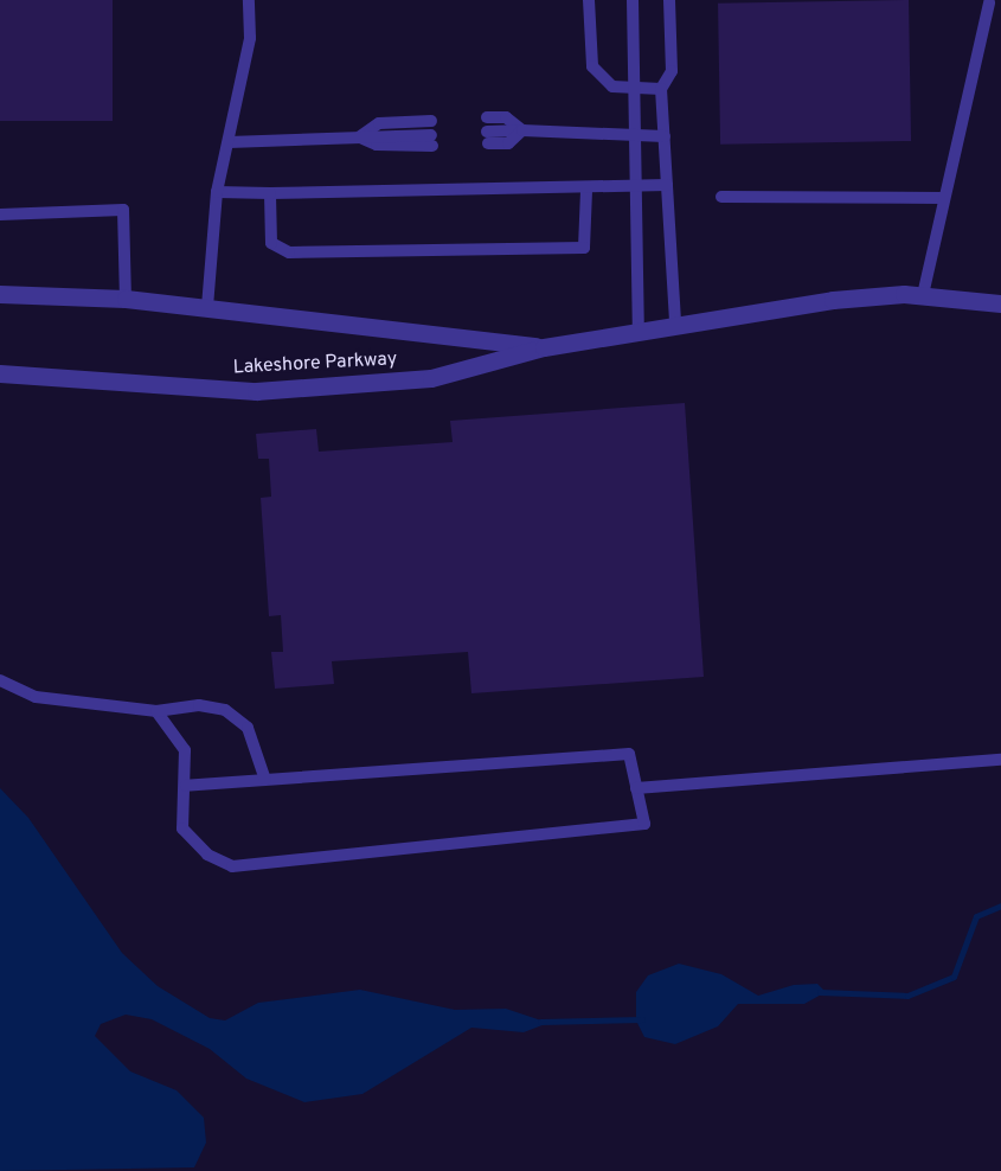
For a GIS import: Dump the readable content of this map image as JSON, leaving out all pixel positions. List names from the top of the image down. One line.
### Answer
{"streets":{"street":["Lakeshore Parkway"]}}
